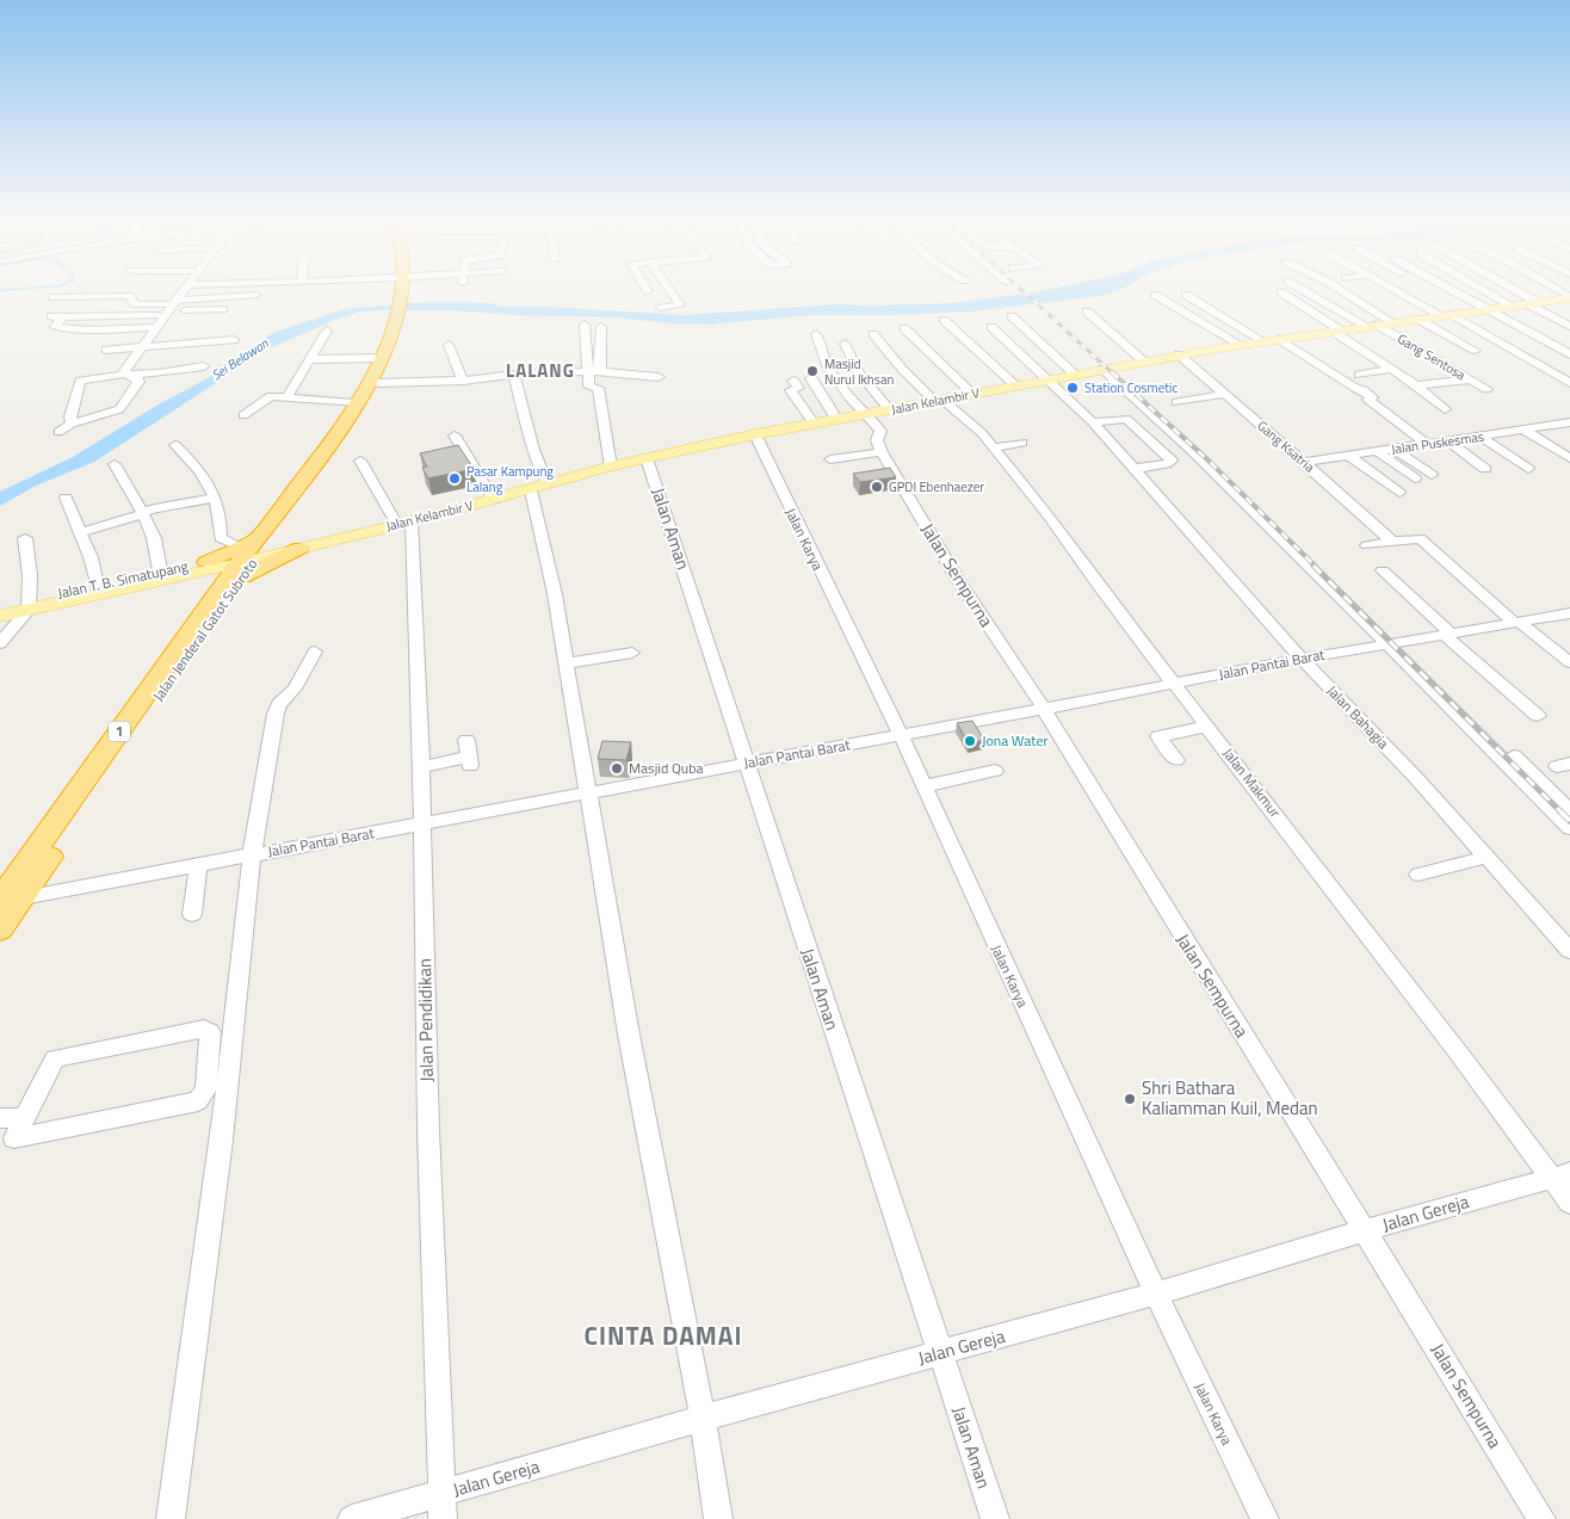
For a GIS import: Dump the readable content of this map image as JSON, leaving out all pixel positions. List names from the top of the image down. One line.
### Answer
{"streets":{"highway":["Jalan Jenderal Gatot Subroto","1"],"main road":["Jalan Kelambir V","Jalan T. B. Simatupang"],"street":["Gang Sentosa","Jalan Puskesmas","Gang Ksatria","Jalan Aman","Jalan Karya","Jalan Sempurna","Jalan Pantai Barat","Jalan Bahagia","Jalan Makmur","Jalan Pendidikan","Jalan Gereja"]},"crossings":[["Gang Sentosa","Jalan Kelambir V"],["Jalan Kelambir V","Gang Ksatria"],["Jalan Kelambir V","Jalan Aman"],["Jalan Kelambir V","Jalan Karya"],["Jalan Kelambir V","Jalan Sempurna"],["Jalan Kelambir V","Jalan T. B. Simatupang"],["Jalan Kelambir V","Jalan Jenderal Gatot Subroto"],["Jalan Kelambir V","Jalan Bahagia"],["Jalan Kelambir V","Jalan Makmur"],["Jalan Kelambir V","Jalan Pendidikan"],["Jalan Puskesmas","Gang Ksatria"],["Jalan Aman","Jalan Pantai Barat"],["Jalan Aman","Jalan Gereja"],["Jalan Karya","Jalan Pantai Barat"],["Jalan Karya","Jalan Gereja"],["Jalan Sempurna","Jalan Pantai Barat"],["Jalan Sempurna","Jalan Gereja"],["Jalan T. B. Simatupang","Jalan Jenderal Gatot Subroto"],["Jalan Jenderal Gatot Subroto","Jalan Pantai Barat"],["Jalan Jenderal Gatot Subroto","1"],["Jalan Pantai Barat","Jalan Bahagia"],["Jalan Pantai Barat","Jalan Makmur"],["Jalan Pantai Barat","Jalan Pendidikan"],["Jalan Makmur","Jalan Gereja"],["Jalan Pendidikan","Jalan Gereja"]],"districts":["LALANG","CINTA DAMAI"],"water":["Sei Belawan"],"places":["Masjid Nurul Ikhsan","Station Cosmetic","Pasar Kampung Lalang","GPDI Ebenhaezer","Jona Water","Masjid Quba","Shri Bathara Kaliamman Kuil, Medan"]}
